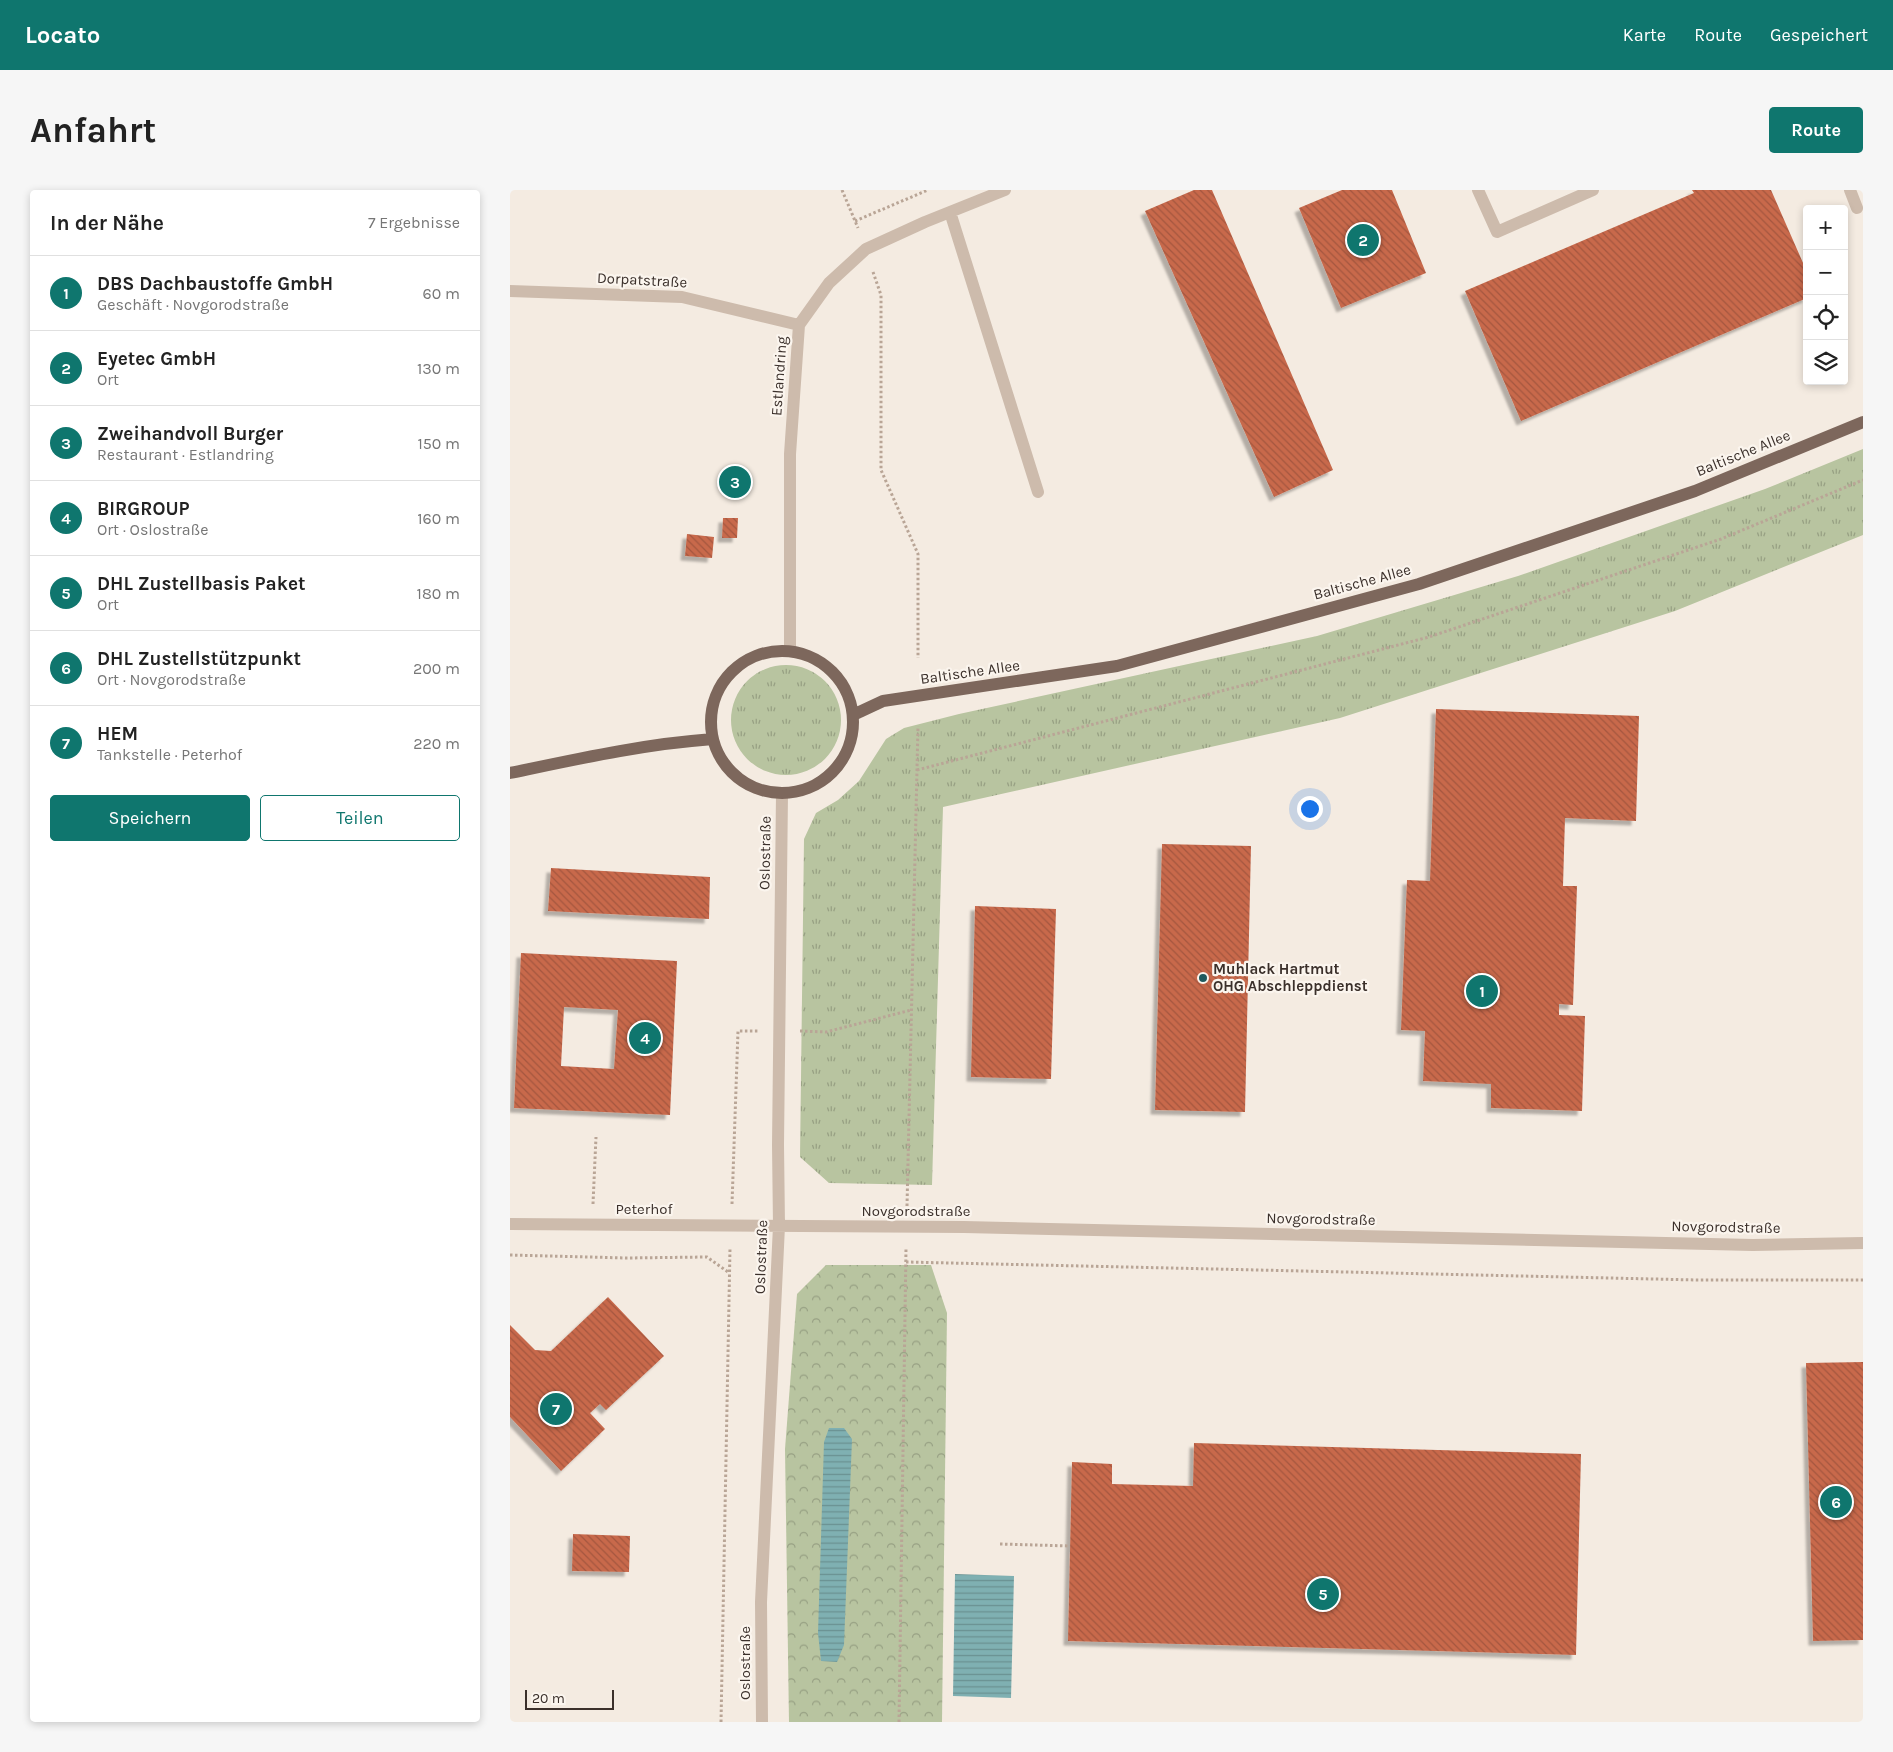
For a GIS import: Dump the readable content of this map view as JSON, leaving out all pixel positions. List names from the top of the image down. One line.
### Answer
{"streets":{"main road":["Baltische Allee"],"street":["Dorpatstraße","Estlandring","Oslostraße","Peterhof","Novgorodstraße"]},"crossings":[["Dorpatstraße","Estlandring"],["Estlandring","Baltische Allee"],["Estlandring","Oslostraße"],["Baltische Allee","Oslostraße"],["Oslostraße","Peterhof"],["Oslostraße","Novgorodstraße"],["Peterhof","Novgorodstraße"]],"places":["Muhlack Hartmut OHG Abschleppdienst"],"scale_bar":"20 m","page":{"header":"Locato","nav":["Karte","Route","Gespeichert"],"buttons":["Route",["Speichern","Teilen"]],"title":"Anfahrt","heading":["In der Nähe","7 Ergebnisse"],"map_buttons":["+","−"],"pins":["2","3","1","4","7","6","5"],"list":[{"mark":"1","name":"DBS Dachbaustoffe GmbH","note":"Geschäft · Novgorodstraße","value":"60 m"},{"mark":"2","name":"Eyetec GmbH","note":"Ort","value":"130 m"},{"mark":"3","name":"Zweihandvoll Burger","note":"Restaurant · Estlandring","value":"150 m"},{"mark":"4","name":"BIRGROUP","note":"Ort · Oslostraße","value":"160 m"},{"mark":"5","name":"DHL Zustellbasis Paket","note":"Ort","value":"180 m"},{"mark":"6","name":"DHL Zustellstützpunkt","note":"Ort · Novgorodstraße","value":"200 m"},{"mark":"7","name":"HEM","note":"Tankstelle · Peterhof","value":"220 m"}],"scale":"20 m"}}
